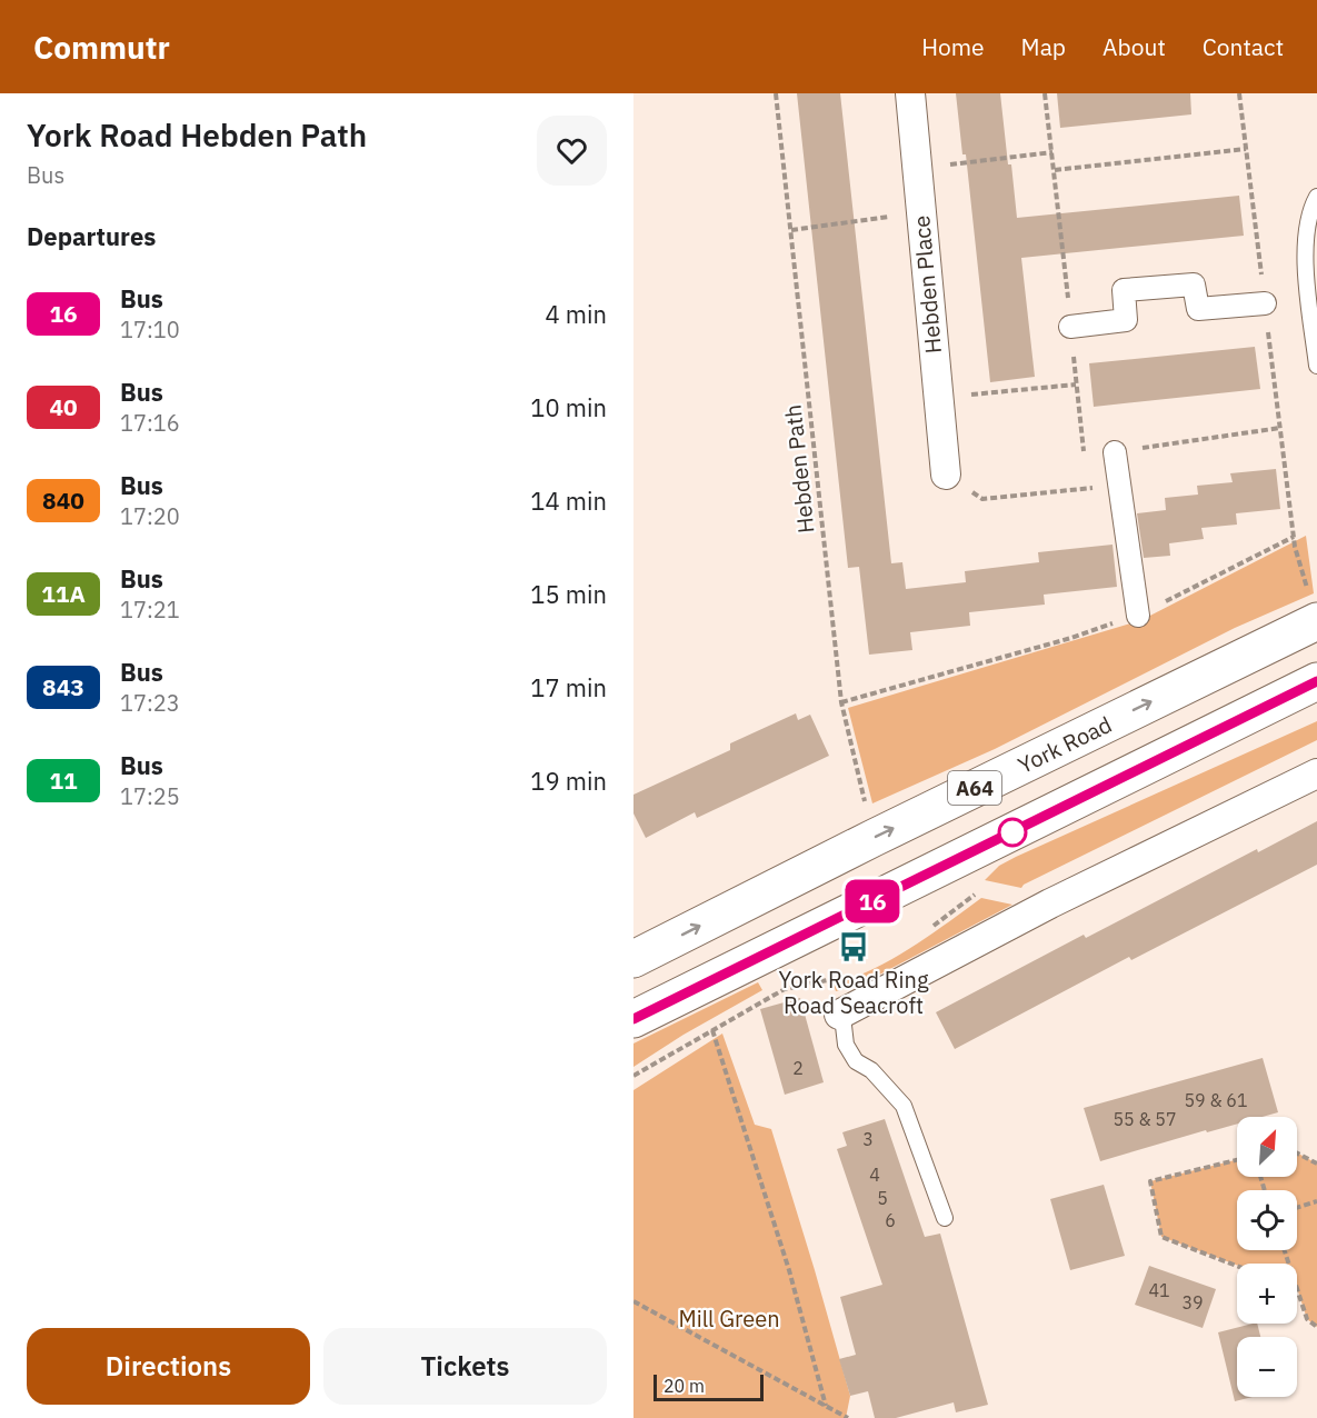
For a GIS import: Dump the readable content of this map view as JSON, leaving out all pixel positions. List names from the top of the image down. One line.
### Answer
{"streets":{"highway":["York Road","A64"],"street":["Hebden Place"],"path":["Hebden Path"]},"crossings":[["Hebden Path","York Road"]],"parks":["Mill Green"],"places":{"bus stop":["York Road Ring Road Seacroft"]},"lines":["bus line 16"],"house_numbers":["2","59 & 61","55 & 57","3","4","5","6","41","39"],"scale_bar":"20 m","north":"top right","page":{"header":"Commutr","nav":["Home","Map","About","Contact"],"heading":[["York Road Hebden Path","Bus"],"Departures"],"on_map":"16","list":[{"mark":"16","name":"Bus","note":"17:10","value":"4 min"},{"mark":"40","name":"Bus","note":"17:16","value":"10 min"},{"mark":"840","name":"Bus","note":"17:20","value":"14 min"},{"mark":"11A","name":"Bus","note":"17:21","value":"15 min"},{"mark":"843","name":"Bus","note":"17:23","value":"17 min"},{"mark":"11","name":"Bus","note":"17:25","value":"19 min"}],"map_buttons":["+","−"],"buttons":["Directions","Tickets"],"scale":"20 m"}}
